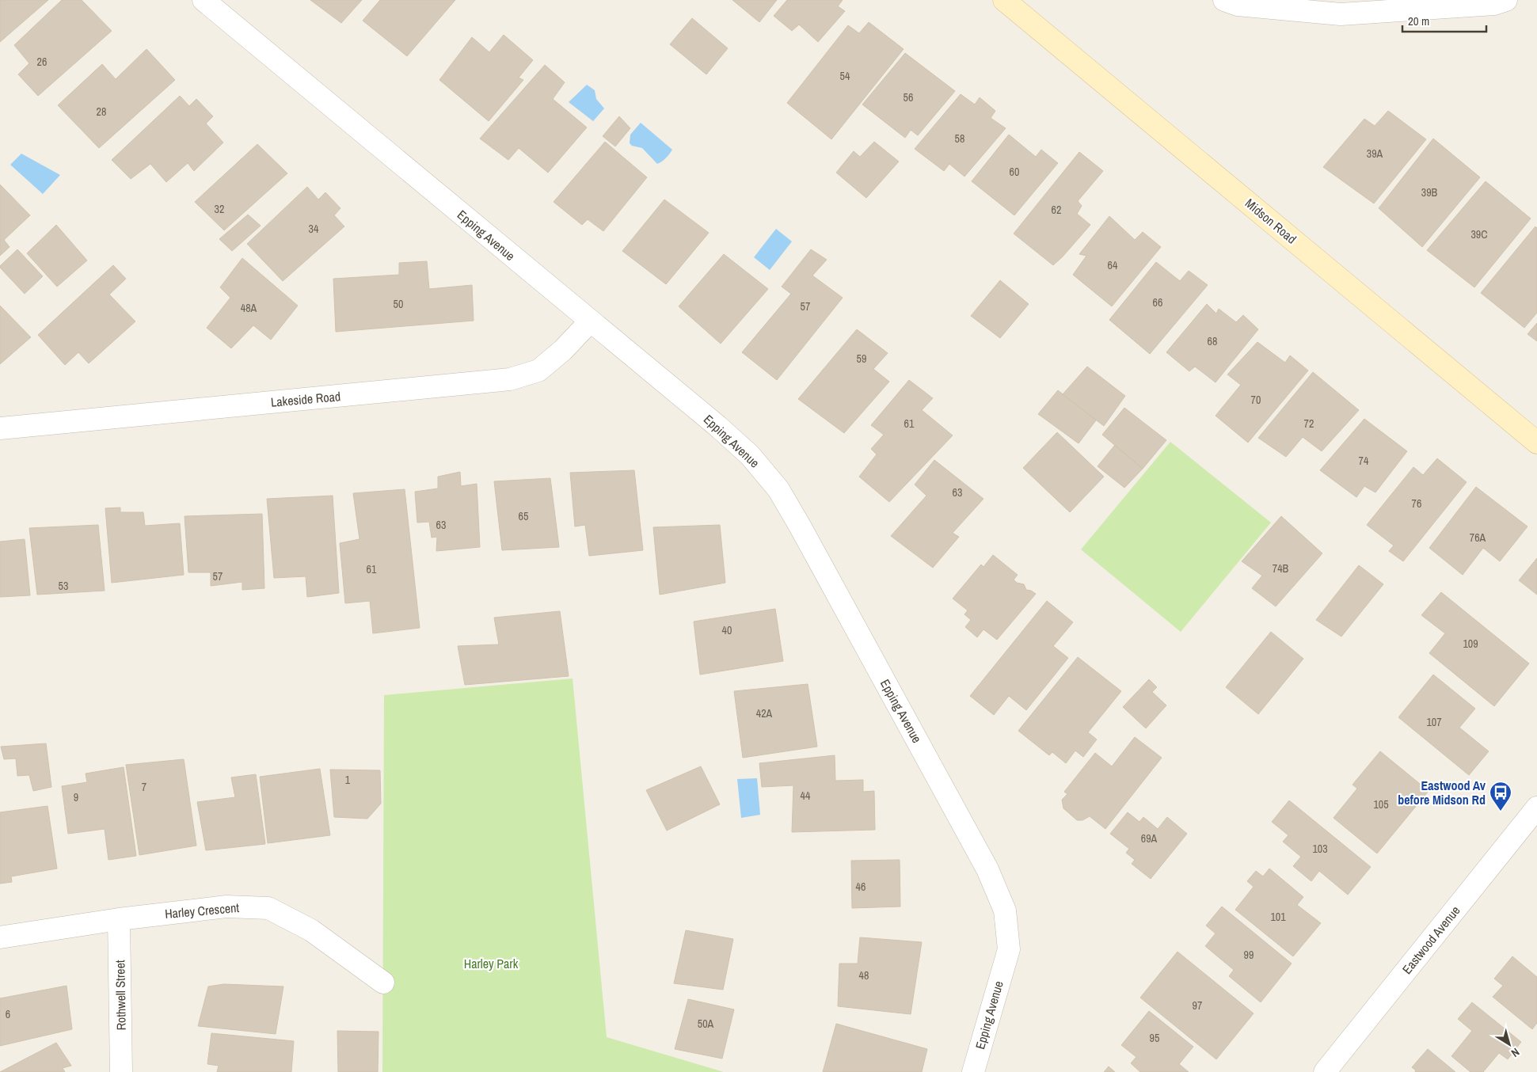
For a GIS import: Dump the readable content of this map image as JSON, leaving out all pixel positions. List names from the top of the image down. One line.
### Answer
{"streets":{"street":["Midson Road","Epping Avenue","Lakeside Road","Harley Crescent","Eastwood Avenue","Rothwell Street"]},"crossings":[["Epping Avenue","Lakeside Road"],["Harley Crescent","Rothwell Street"]],"parks":["Harley Park"],"places":{"bus stop":["Eastwood Av before Midson Rd"]},"house_numbers":["26","54","56","28","58","39A","60","39B","32","62","34","39C","64","66","50","57","48A","68","59","70","61","72","74","63","76","65","63","76A","74B","61","57","53","40","109","42A","107","1","7","44","9","105","69A","103","46","101","99","48","97","6","50A","95"],"scale_bar":"20 m","north":"bottom right"}
